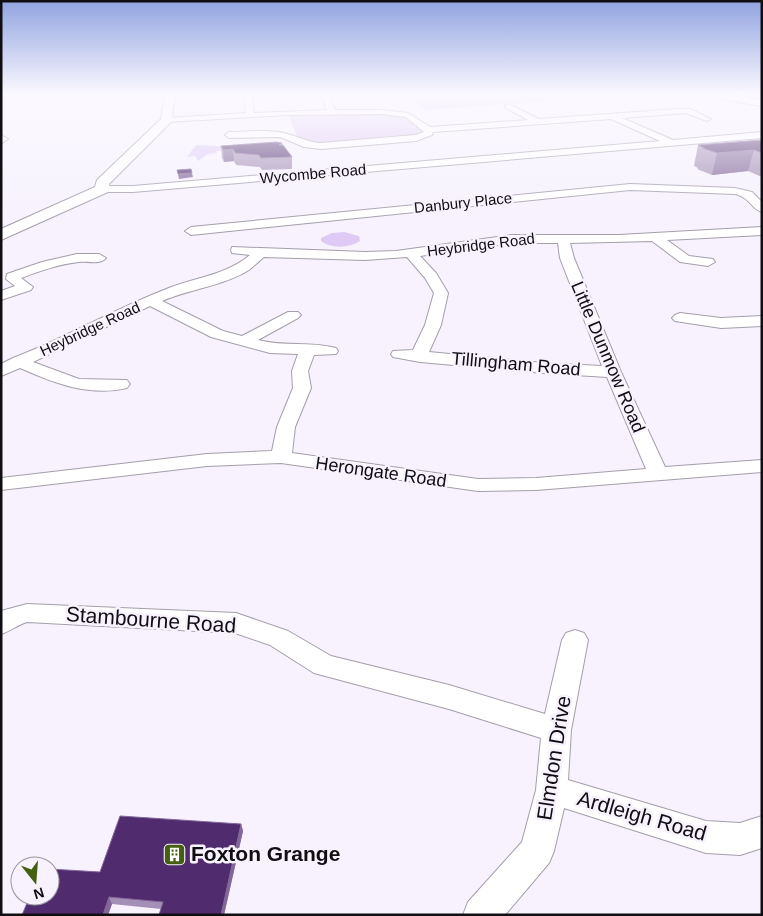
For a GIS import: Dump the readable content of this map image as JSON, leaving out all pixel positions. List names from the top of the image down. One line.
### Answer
{"streets":{"street":["Wycombe Road","Danbury Place","Heybridge Road","Little Dunmow Road","Tillingham Road","Herongate Road","Stambourne Road","Elmdon Drive","Ardleigh Road"]},"crossings":[["Heybridge Road","Little Dunmow Road"],["Little Dunmow Road","Tillingham Road"],["Little Dunmow Road","Herongate Road"],["Stambourne Road","Elmdon Drive"],["Elmdon Drive","Ardleigh Road"]],"places":{"building":["Foxton Grange"]},"north":"bottom"}
